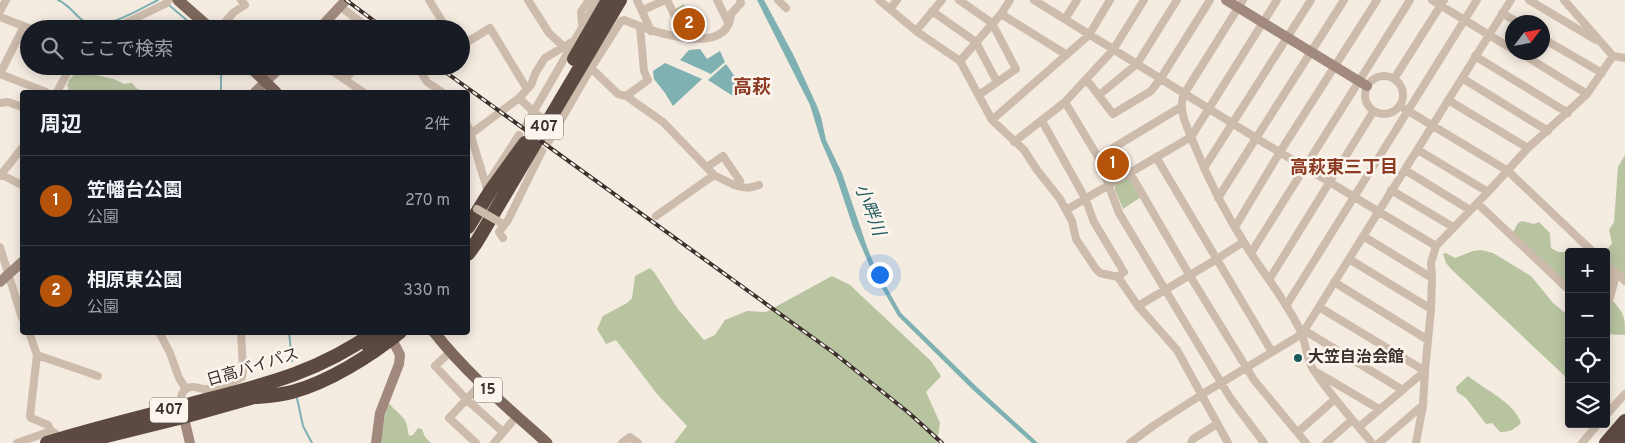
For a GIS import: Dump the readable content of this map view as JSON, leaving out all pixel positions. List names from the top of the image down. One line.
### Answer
{"streets":{"highway":["407","日高バイパス"],"main road":["15"]},"crossings":[["407","日高バイパス"]],"districts":["高萩","高萩東三丁目"],"water":["小畔川"],"places":["大笠自治会館"],"north":"top right","page":{"pins":["2","1"],"search":"ここで検索","heading":["周辺","2件"],"list":[{"mark":"1","name":"笠幡台公園","note":"公園","value":"270 m"},{"mark":"2","name":"相原東公園","note":"公園","value":"330 m"}],"map_buttons":["+","−"]}}
